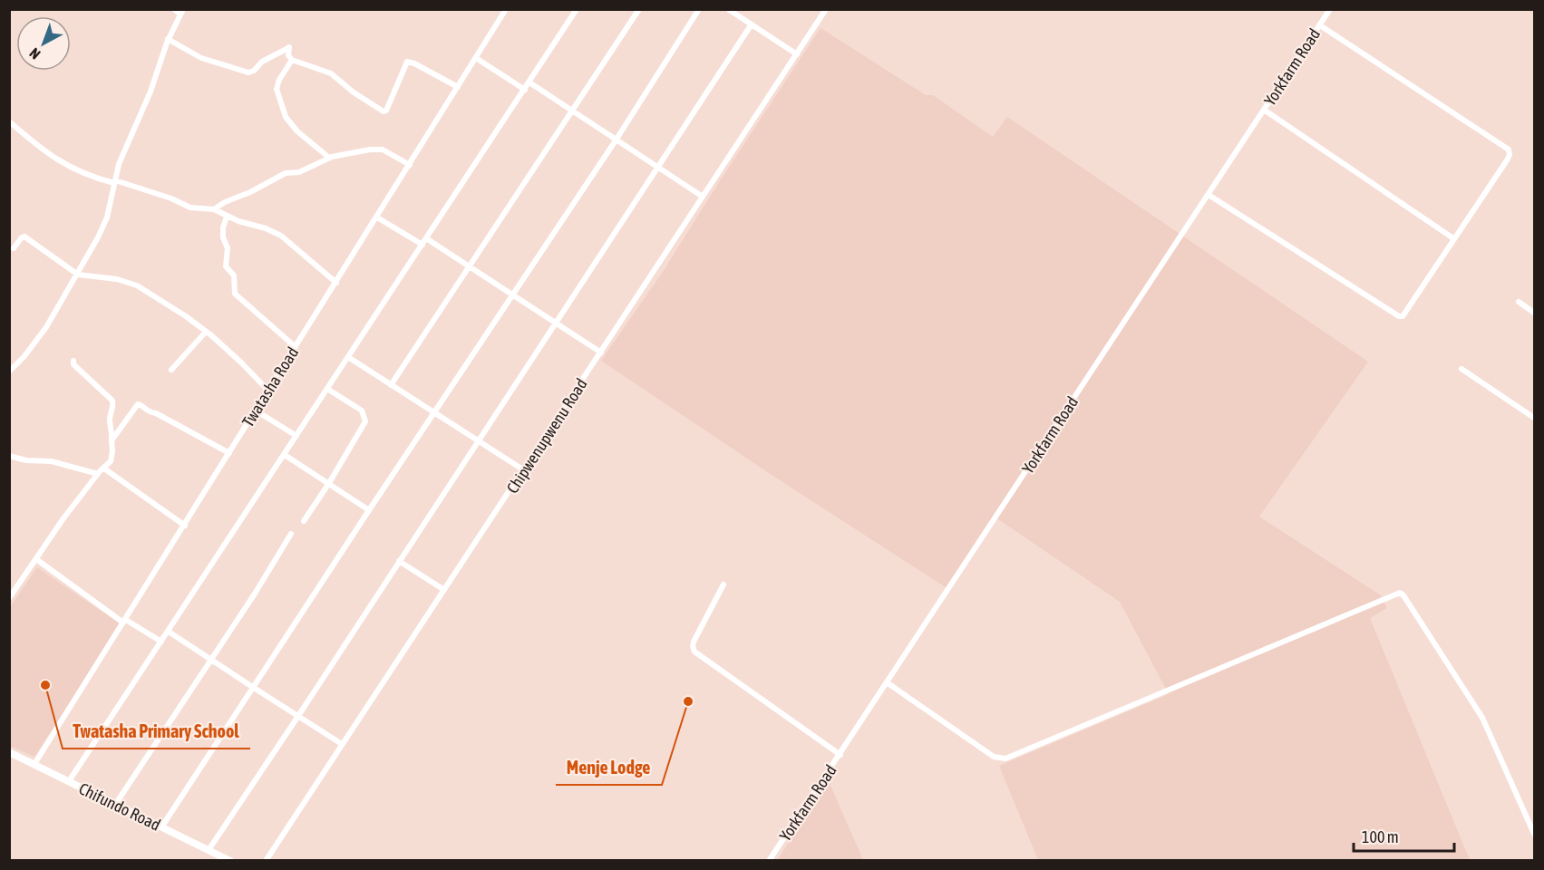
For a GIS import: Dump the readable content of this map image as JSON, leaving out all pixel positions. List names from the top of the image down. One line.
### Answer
{"streets":{"street":["Yorkfarm Road","Twatasha Road","Chipwenupwenu Road","Chifundo Road"]},"crossings":[["Twatasha Road","Chifundo Road"]],"places":["Twatasha Primary School","Menje Lodge"],"scale_bar":"100 m","north":"bottom left"}
